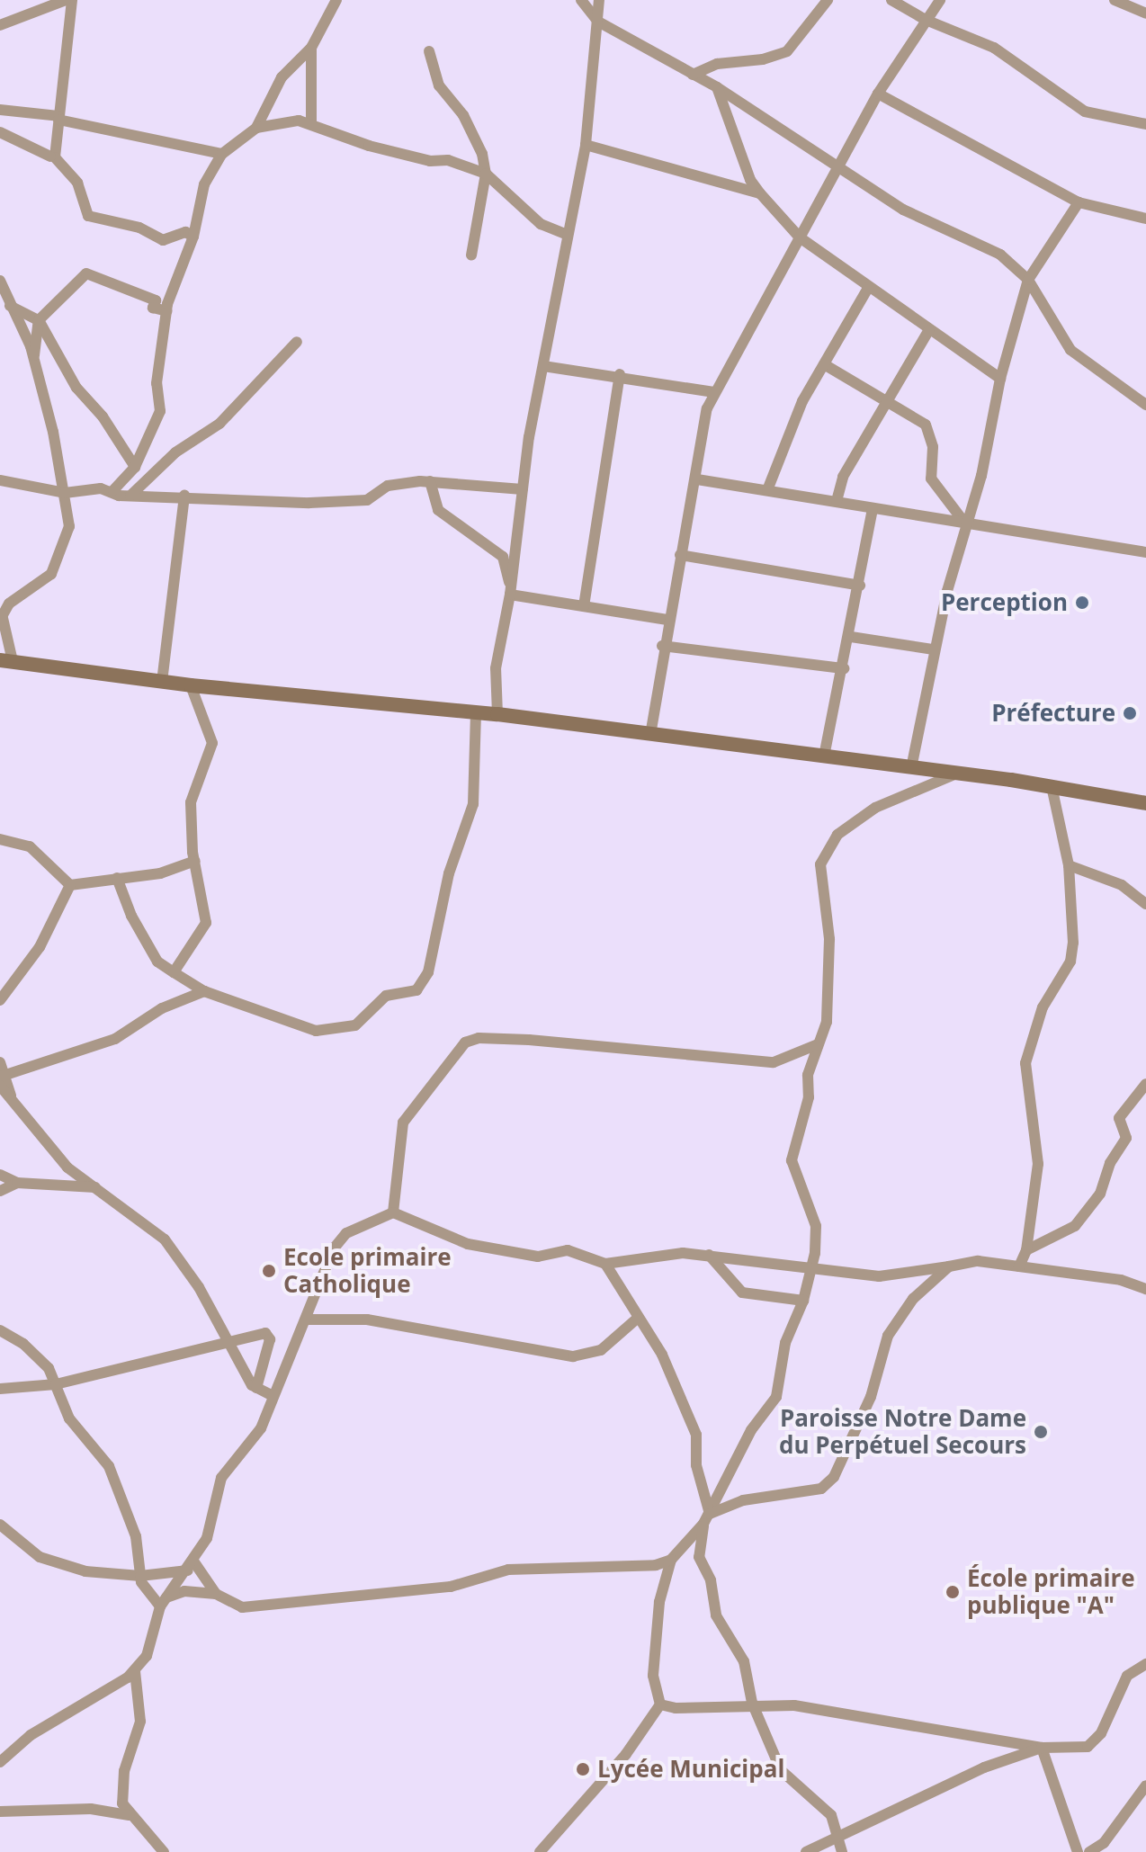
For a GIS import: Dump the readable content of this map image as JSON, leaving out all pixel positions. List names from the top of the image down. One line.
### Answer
{"places":["Perception","Préfecture","Ecole primaire Catholique","Paroisse Notre Dame du Perpétuel Secours","École primaire publique \"A\"","Lycée Municipal"]}
